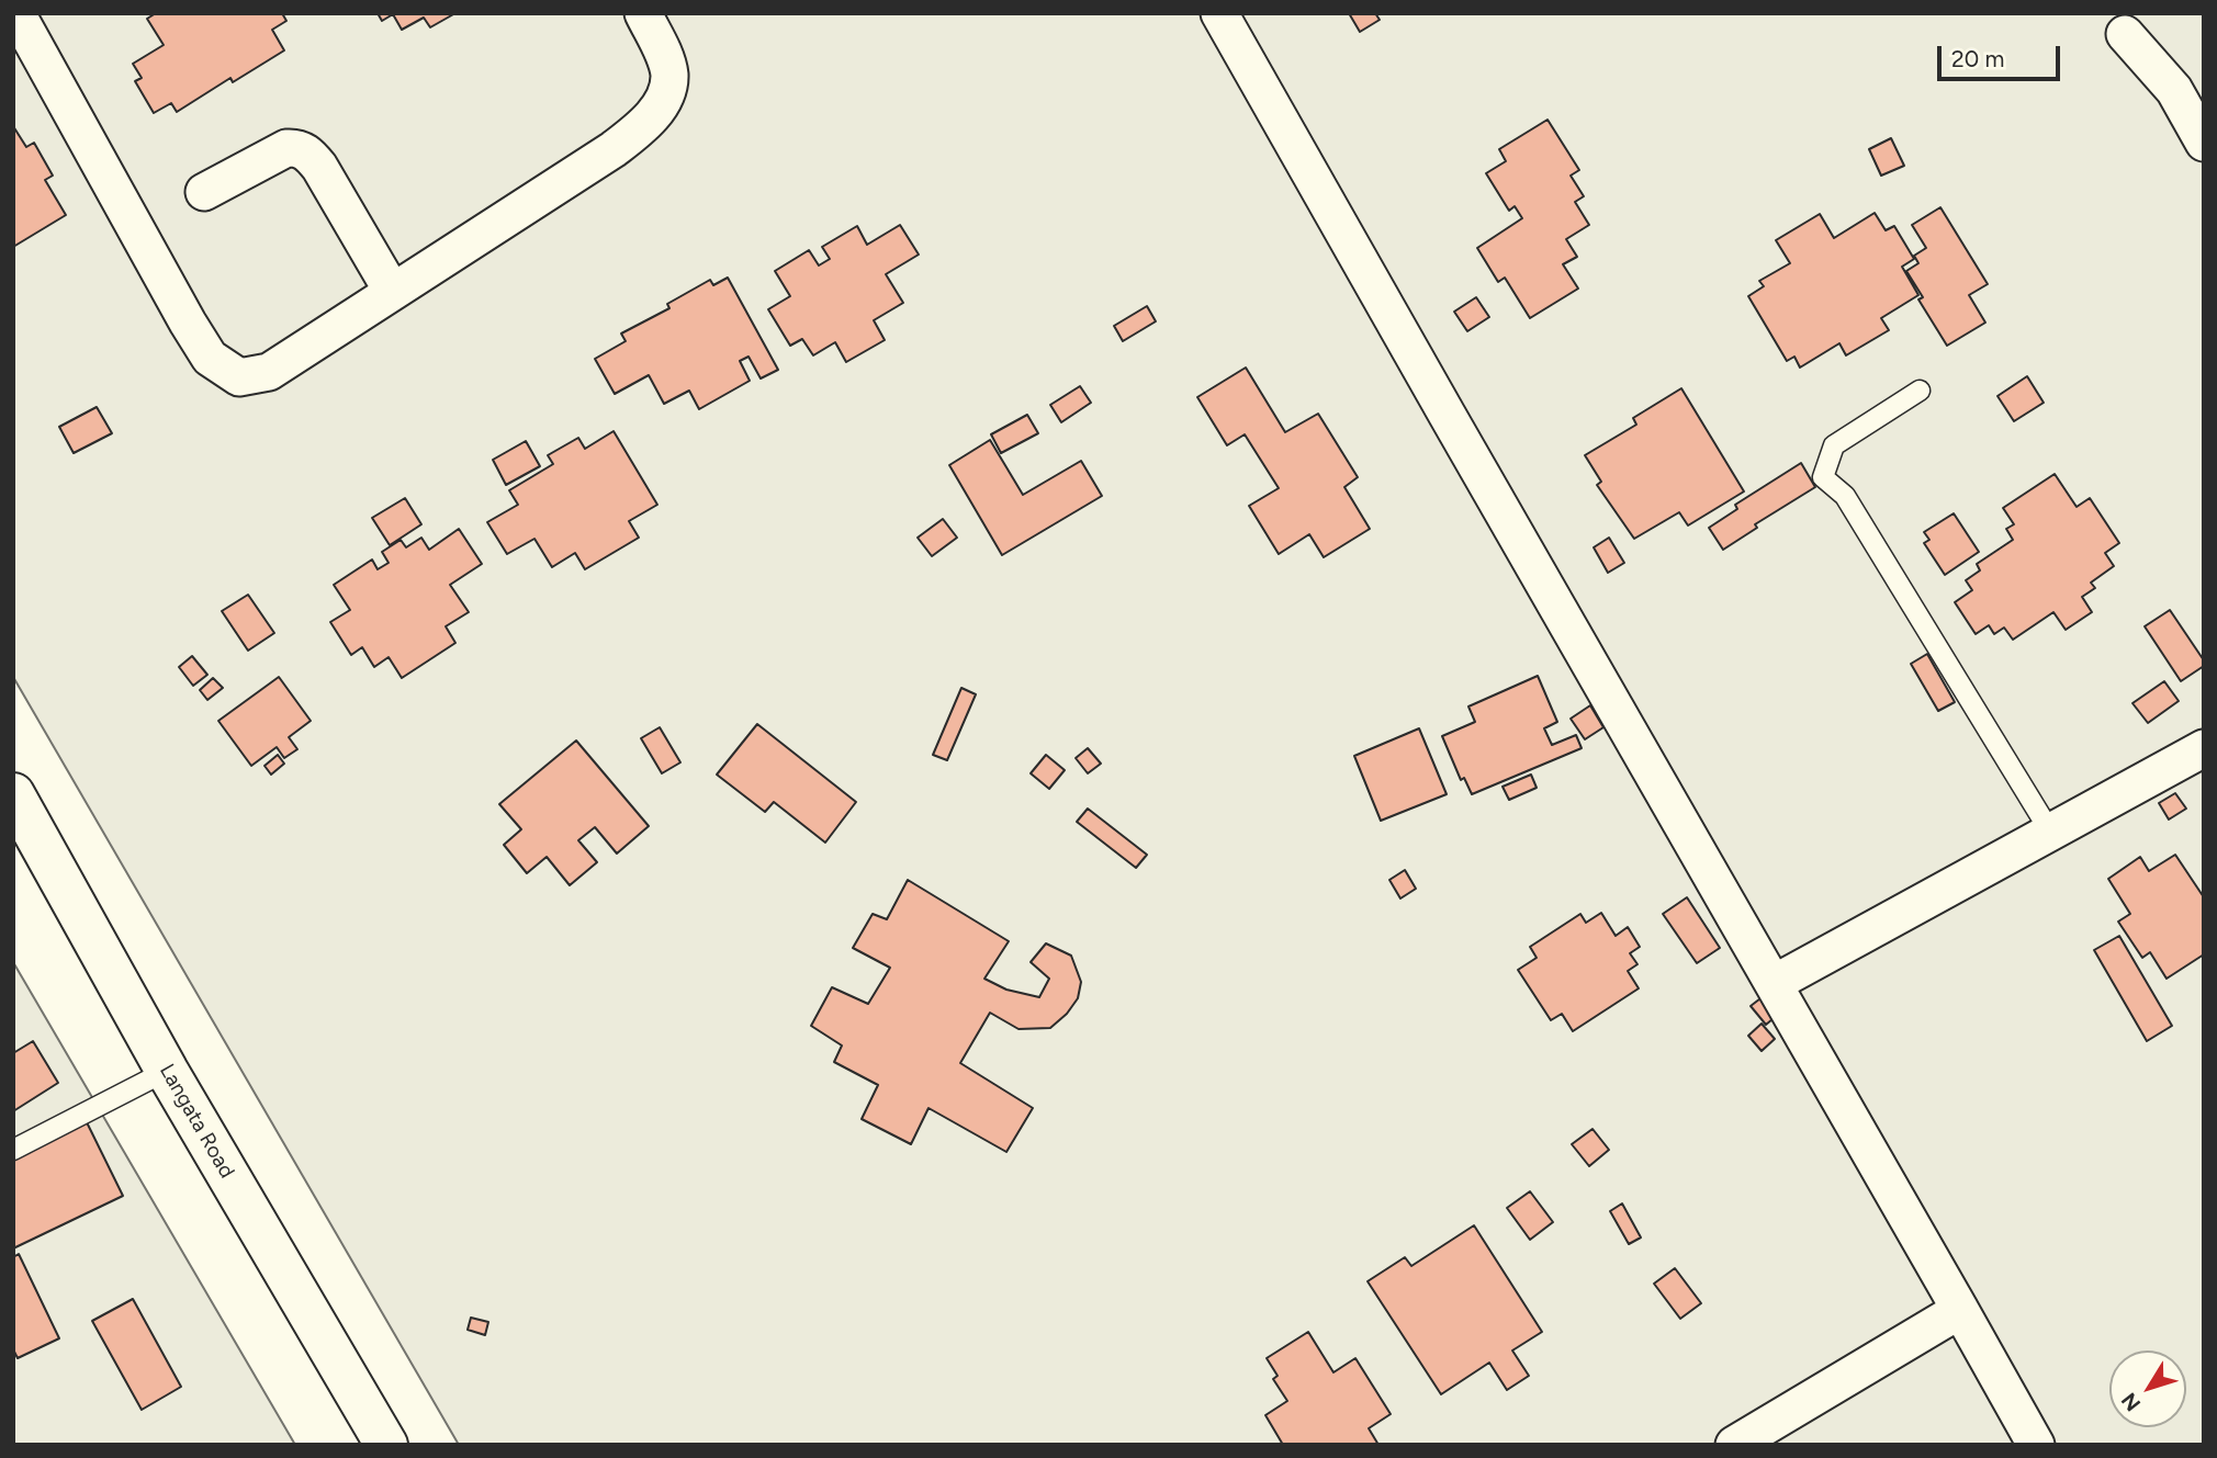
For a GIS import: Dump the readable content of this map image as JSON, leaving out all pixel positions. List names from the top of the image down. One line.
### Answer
{"streets":{"main road":["Langata Road"]},"scale_bar":"20 m","north":"bottom left"}
